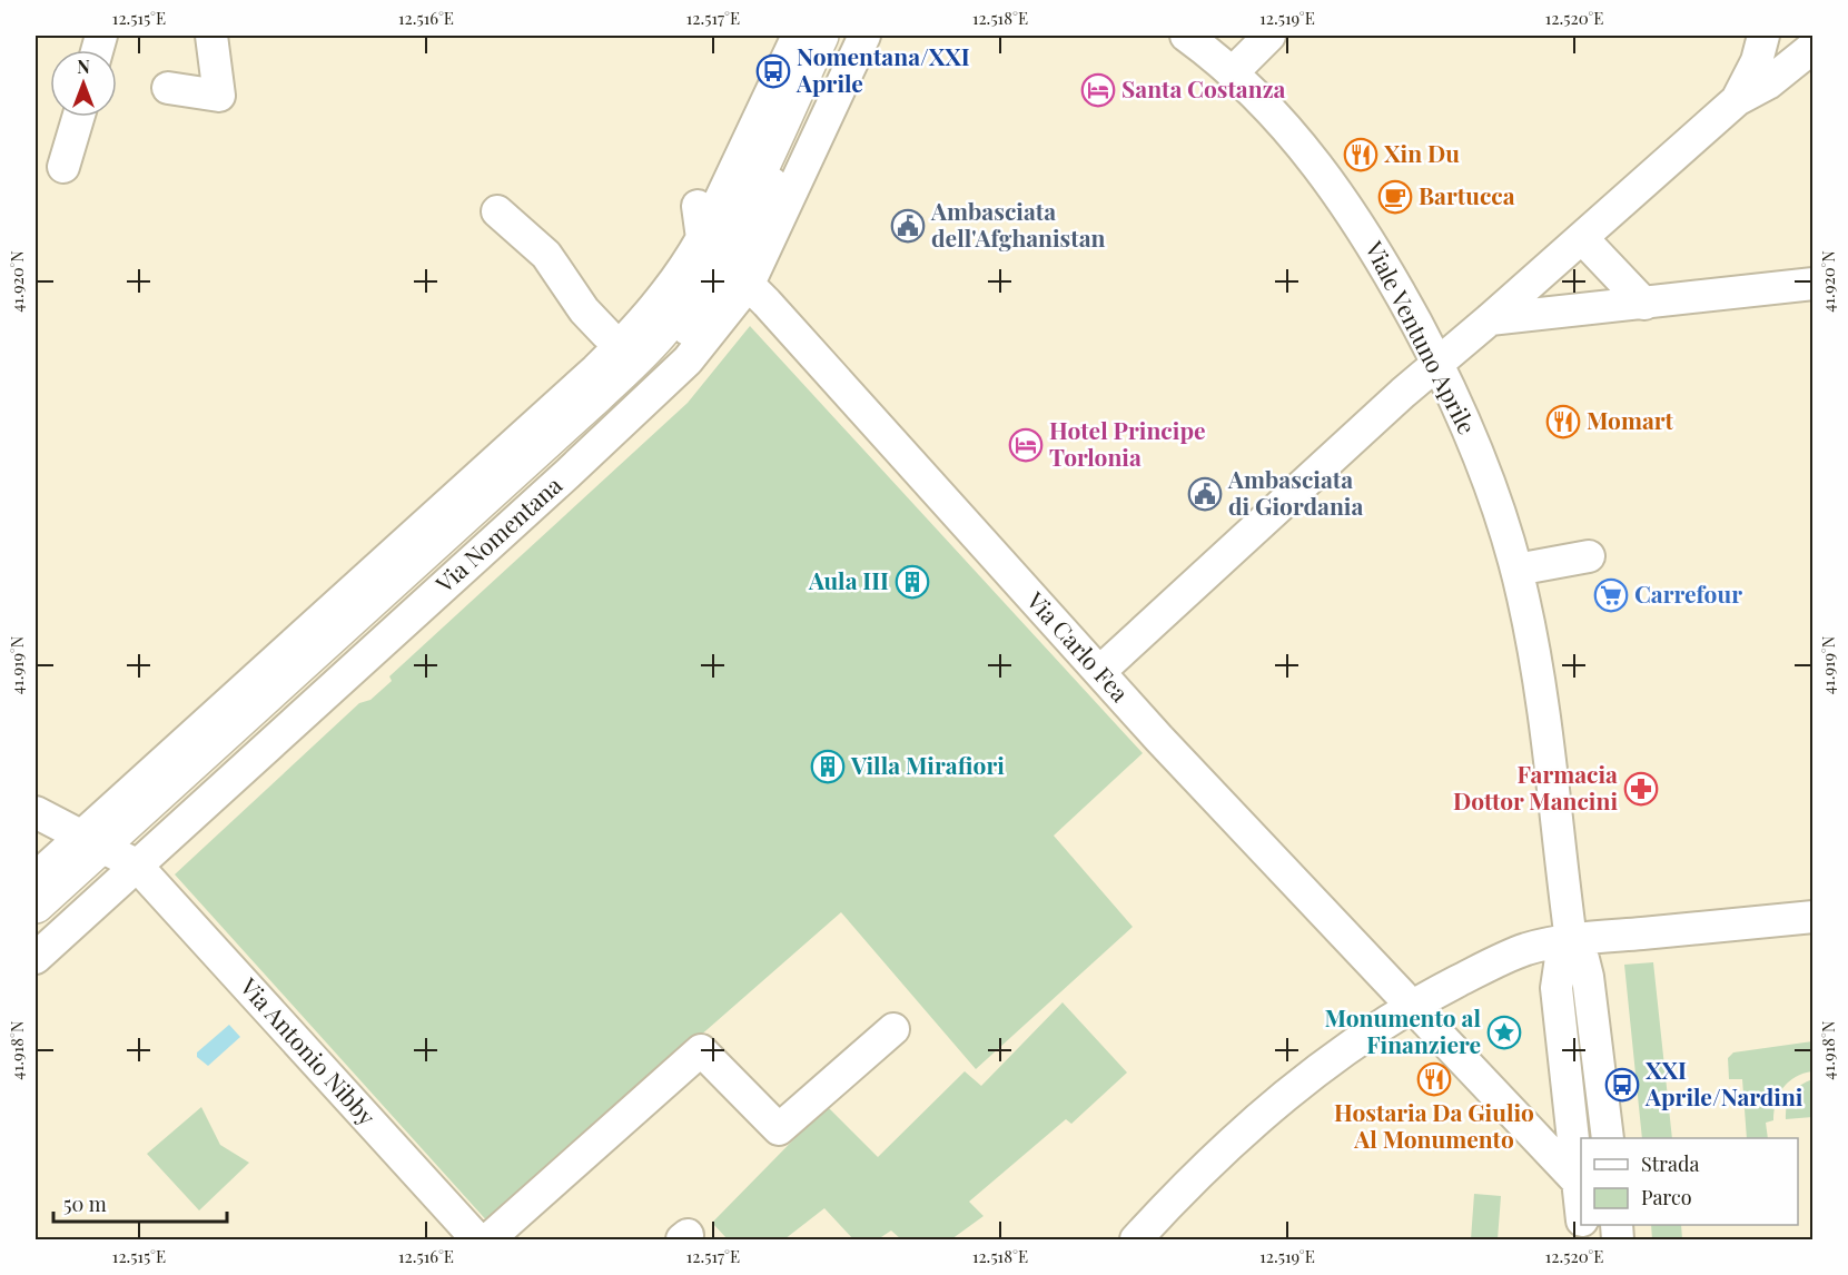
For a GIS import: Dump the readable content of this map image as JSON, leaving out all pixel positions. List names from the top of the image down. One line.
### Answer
{"streets":{"main road":["Via Nomentana"],"street":["Viale Ventuno Aprile","Via Carlo Fea","Via Antonio Nibby"]},"crossings":[["Viale Ventuno Aprile","Via Carlo Fea"],["Via Nomentana","Via Carlo Fea"],["Via Nomentana","Via Antonio Nibby"]],"places":{"bus stop":["Nomentana/XXI Aprile","XXI Aprile/Nardini"],"hotel":["Santa Costanza","Hotel Principe Torlonia"],"restaurant":["Xin Du","Momart","Hostaria Da Giulio Al Monumento"],"cafe":["Bartucca"],"public building":["Ambasciata dell'Afghanistan","Ambasciata di Giordania"],"building":["Aula III","Villa Mirafiori"],"supermarket":["Carrefour"],"pharmacy":["Farmacia Dottor Mancini"],"place":["Monumento al Finanziere"]},"legend":["Strada","Parco"],"scale_bar":"50 m","north":"top","coordinates":["12.515°E","12.516°E","12.517°E","12.518°E","12.519°E","12.520°E","41.920°N","41.919°N","41.918°N"]}
